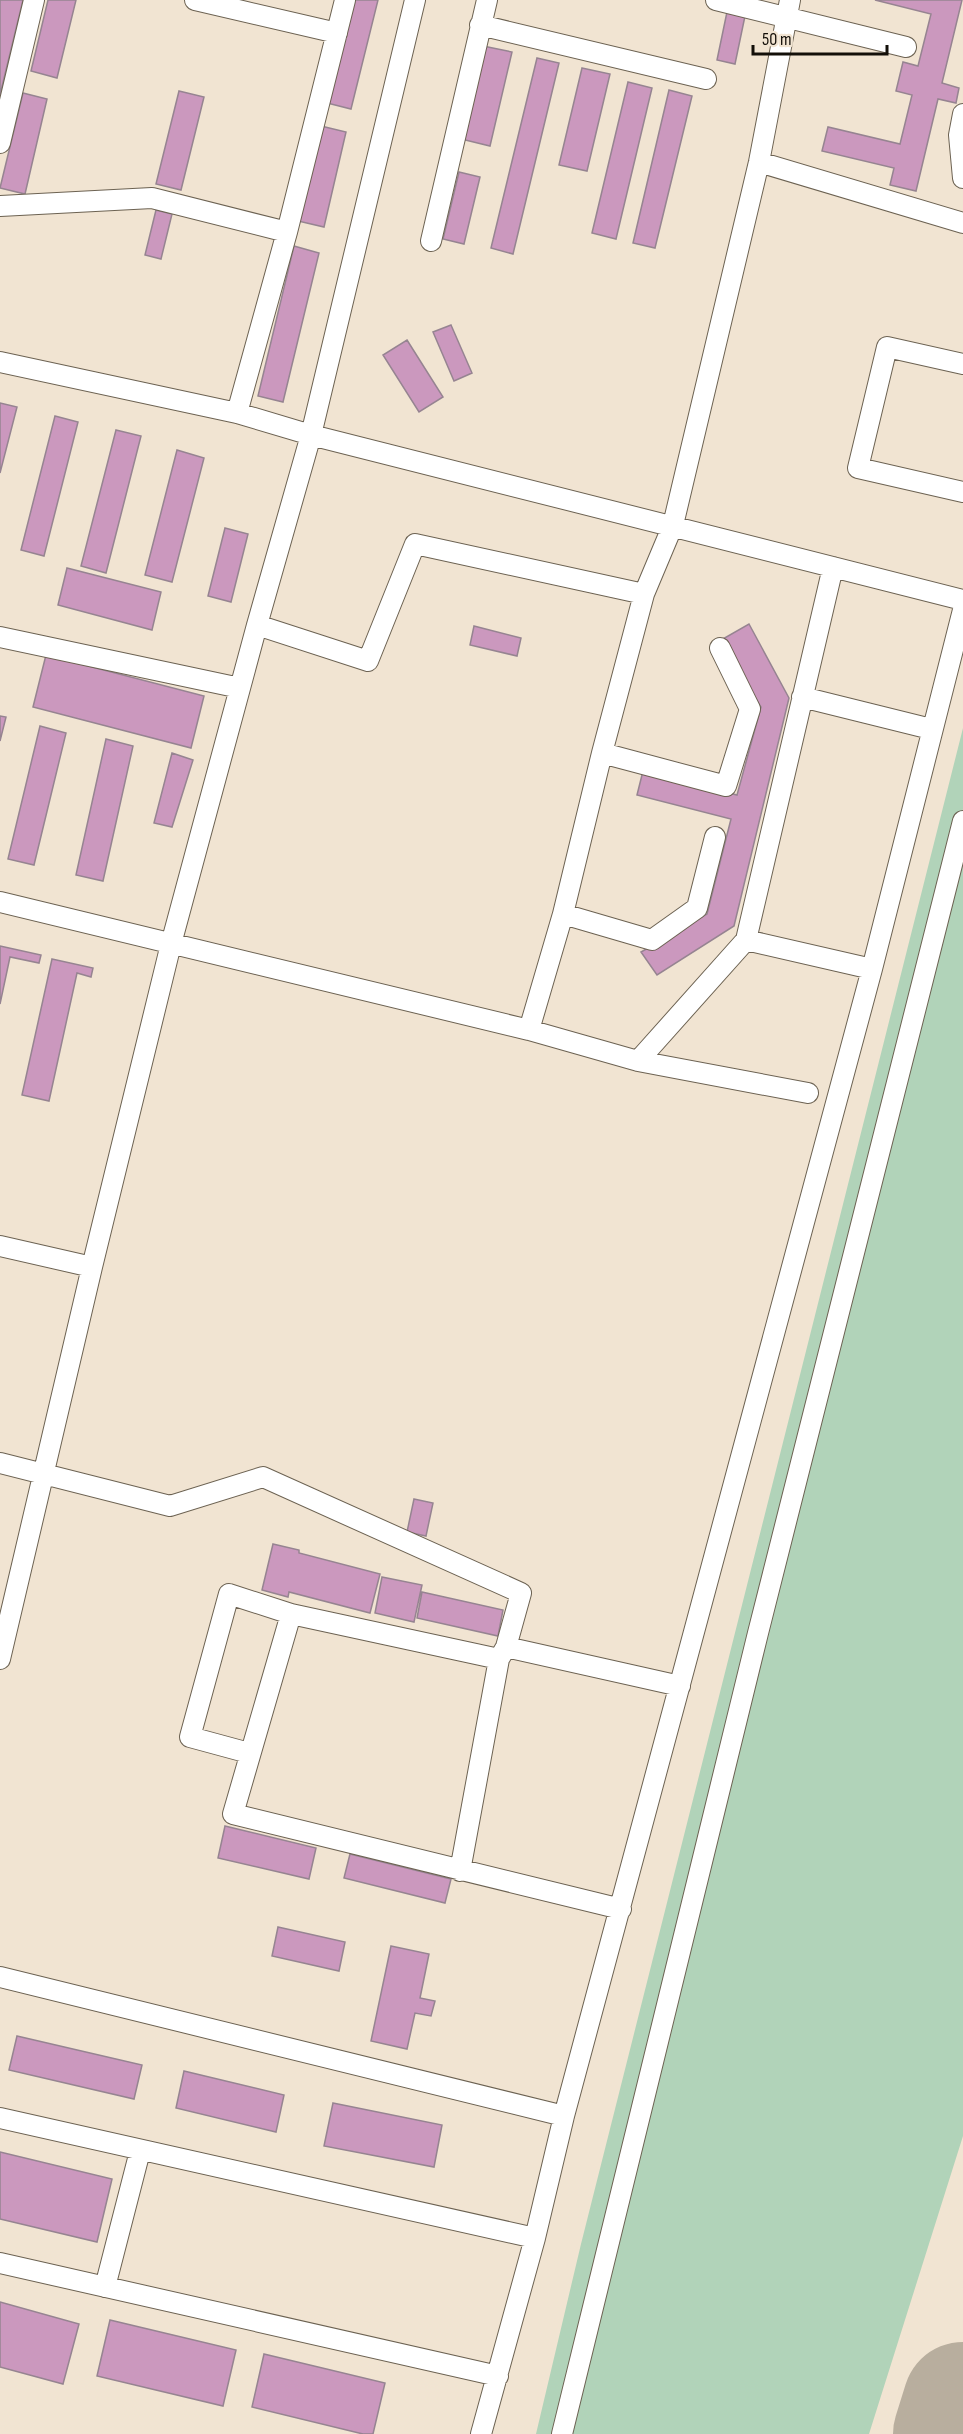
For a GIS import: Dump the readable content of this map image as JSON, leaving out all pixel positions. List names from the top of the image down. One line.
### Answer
{"scale_bar":"50 m"}
